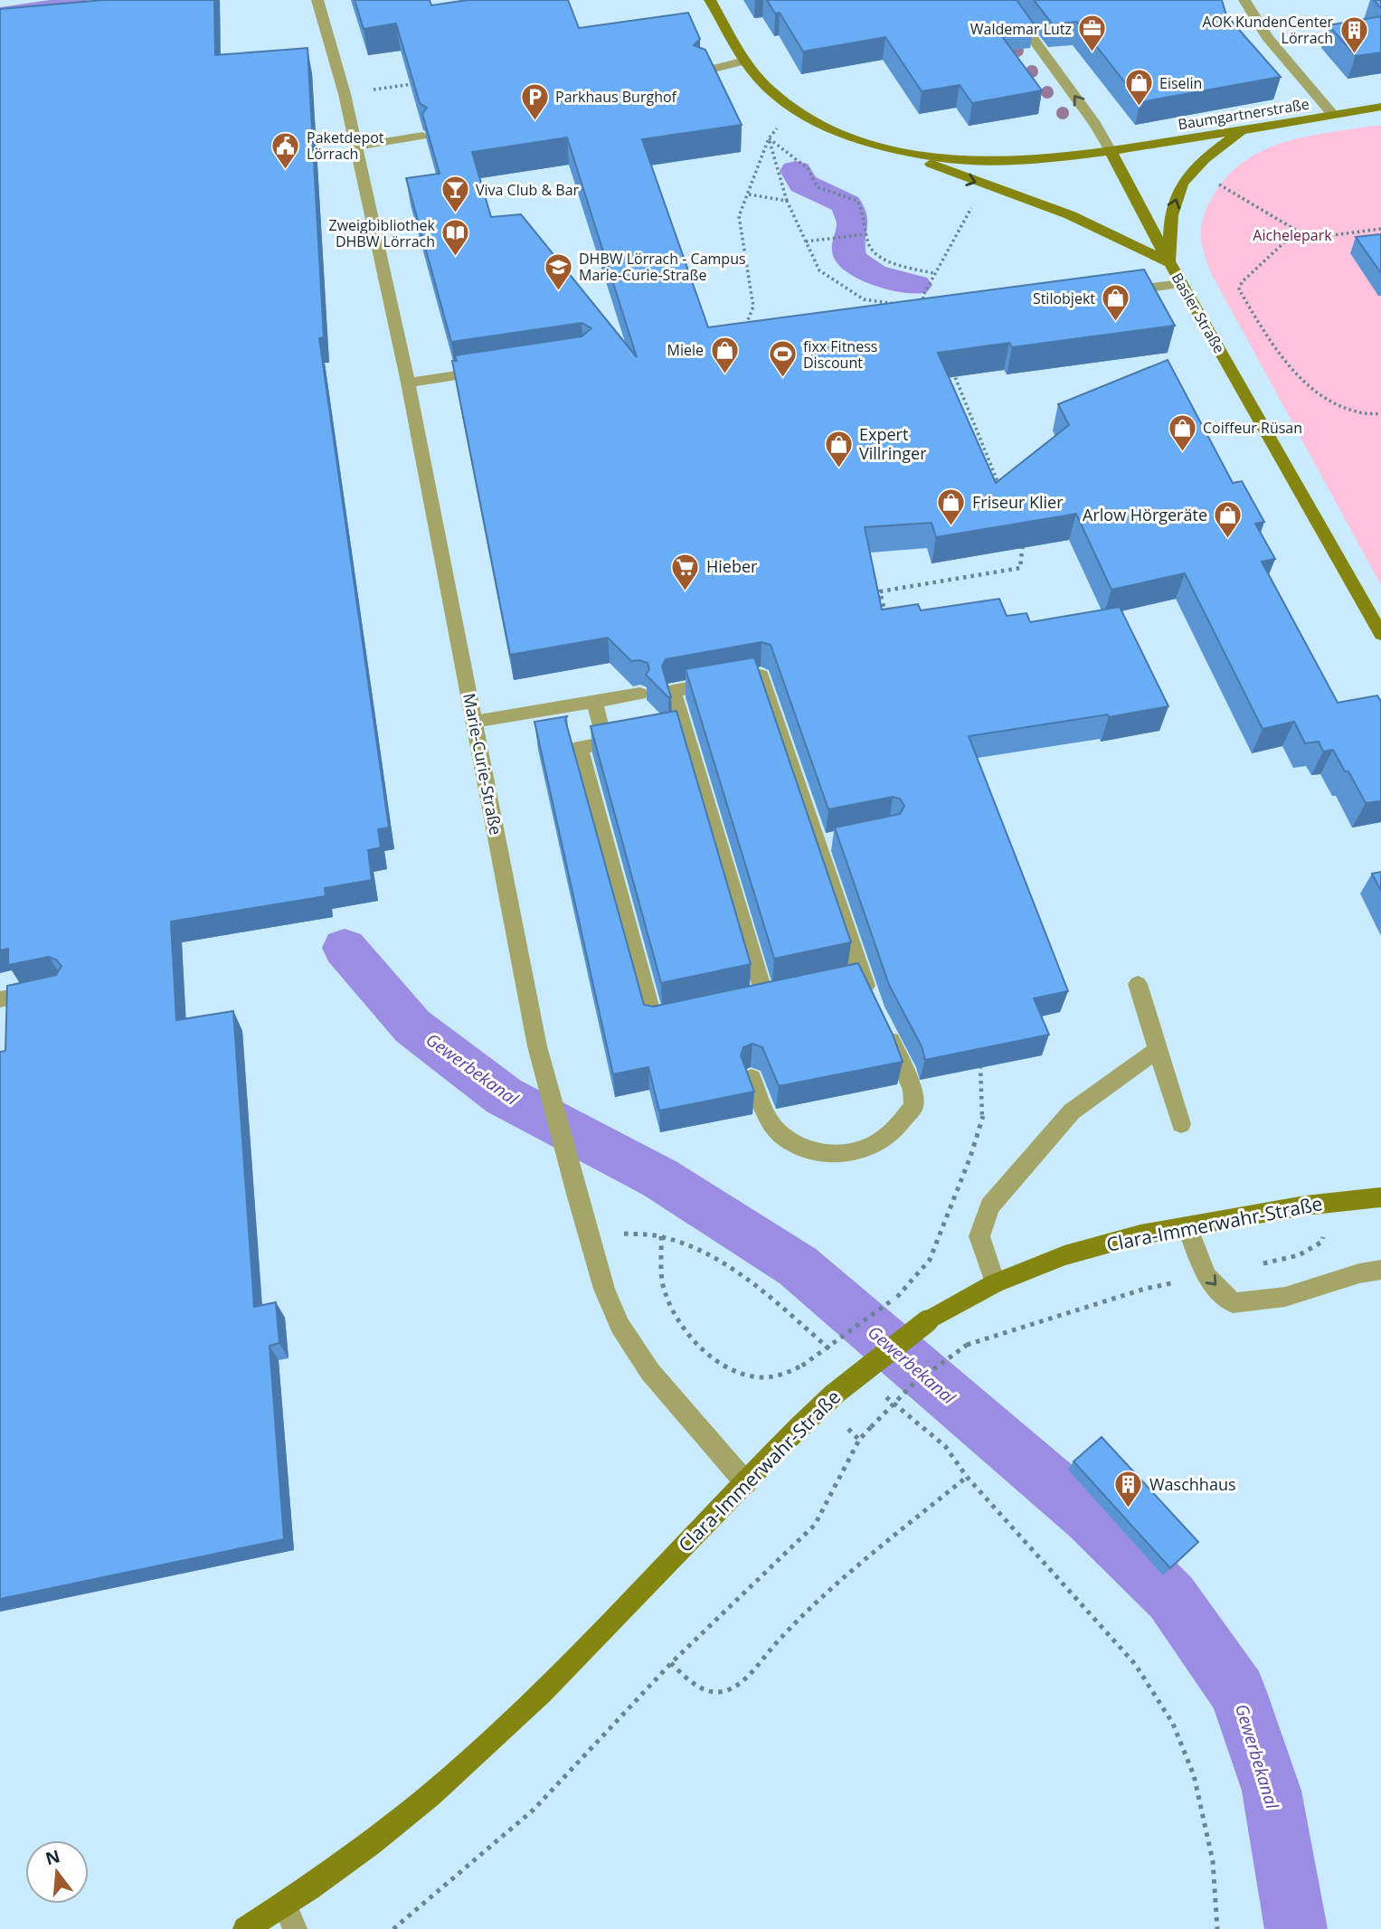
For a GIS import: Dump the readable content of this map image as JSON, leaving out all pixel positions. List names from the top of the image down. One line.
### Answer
{"streets":{"street":["Baumgartnerstraße","Basler Straße","Marie-Curie-Straße","Clara-Immerwahr-Straße"]},"crossings":[["Baumgartnerstraße","Basler Straße"],["Marie-Curie-Straße","Clara-Immerwahr-Straße"]],"water":["Gewerbekanal"],"parks":["Aichelepark"],"places":{"office":["Waldemar Lutz"],"building":["AOK KundenCenter Lörrach","Waschhaus"],"shop":["Eiselin","Stilobjekt","Miele","Coiffeur Rüsan","Expert Villringer","Friseur Klier","Arlow Hörgeräte"],"parking":["Parkhaus Burghof"],"public building":["Paketdepot Lörrach"],"bar":["Viva Club & Bar"],"library":["Zweigbibliothek DHBW Lörrach"],"school or university":["DHBW Lörrach - Campus Marie-Curie-Straße"],"sports":["fixx Fitness Discount"],"supermarket":["Hieber"]},"north":"top"}
